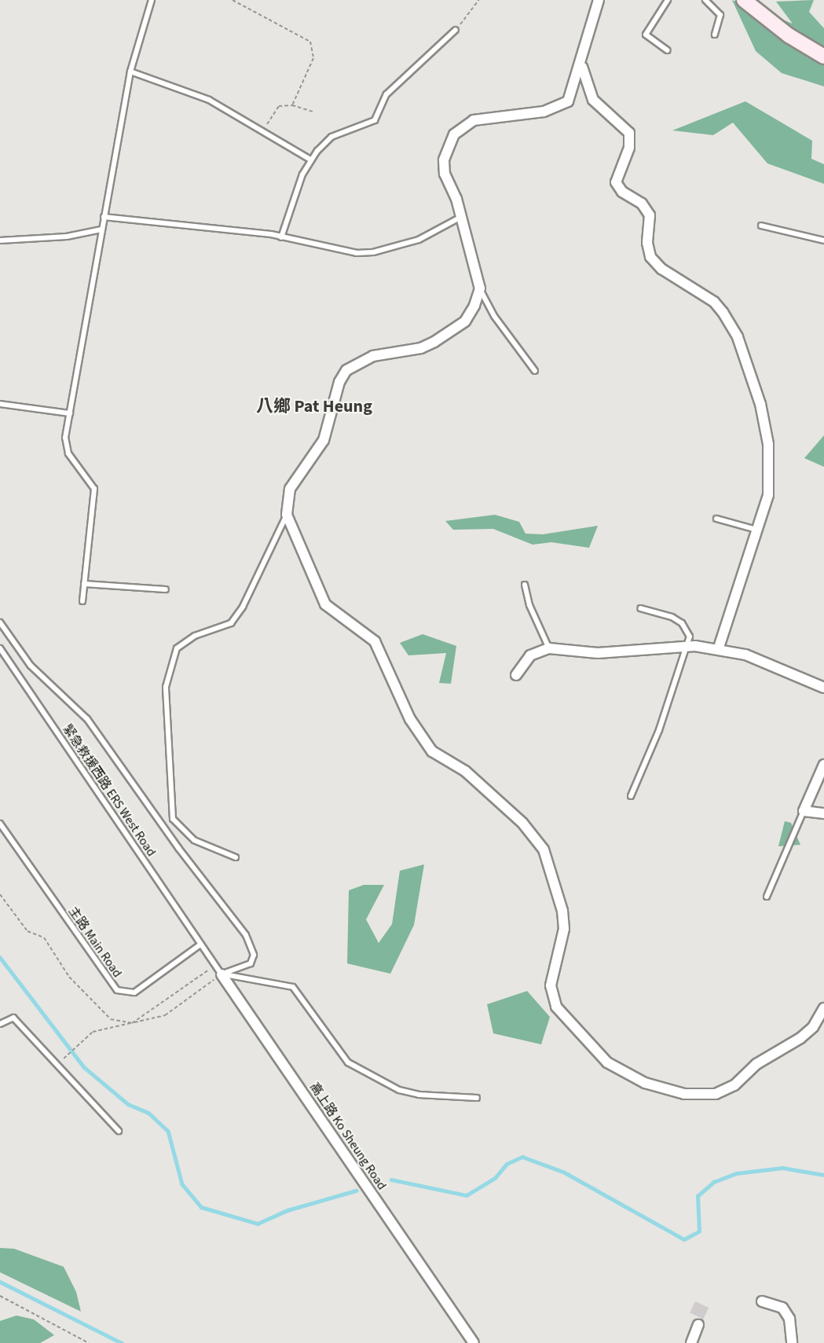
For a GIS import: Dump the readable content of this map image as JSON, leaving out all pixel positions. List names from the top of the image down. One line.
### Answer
{"streets":{"street":["高上路 Ko Sheung Road"],"lane":["緊急救援西路 ERS West Road","主路 Main Road"]},"crossings":[["緊急救援西路 ERS West Road","主路 Main Road"],["緊急救援西路 ERS West Road","高上路 Ko Sheung Road"],["主路 Main Road","高上路 Ko Sheung Road"]],"districts":["八鄉 Pat Heung"]}
